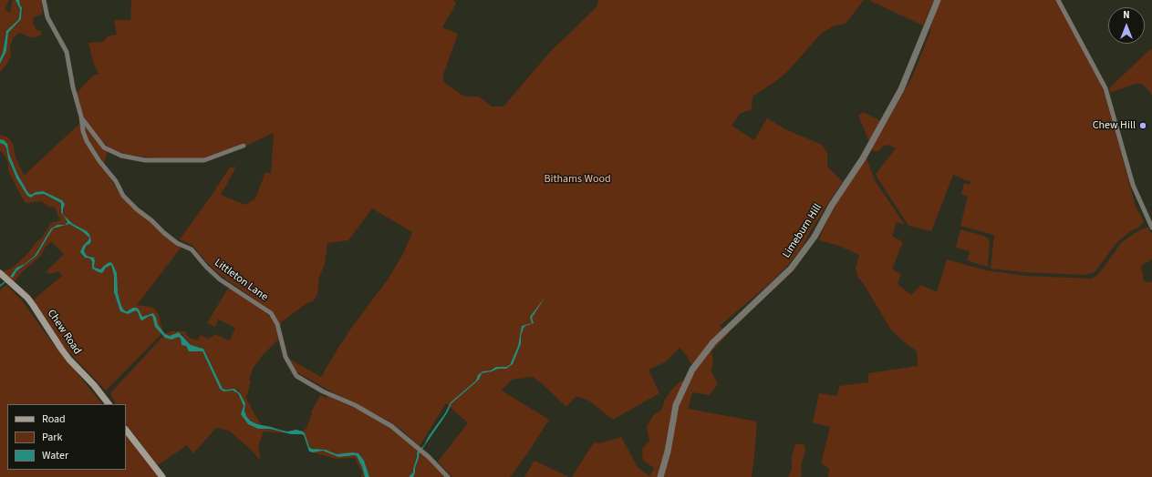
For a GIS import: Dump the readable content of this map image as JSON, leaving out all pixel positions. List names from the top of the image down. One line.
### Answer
{"streets":{"main road":["Chew Road"],"street":["Limeburn Hill","Littleton Lane"]},"parks":["Bithams Wood"],"places":["Chew Hill"],"legend":["Road","Park","Water"],"north":"top"}
